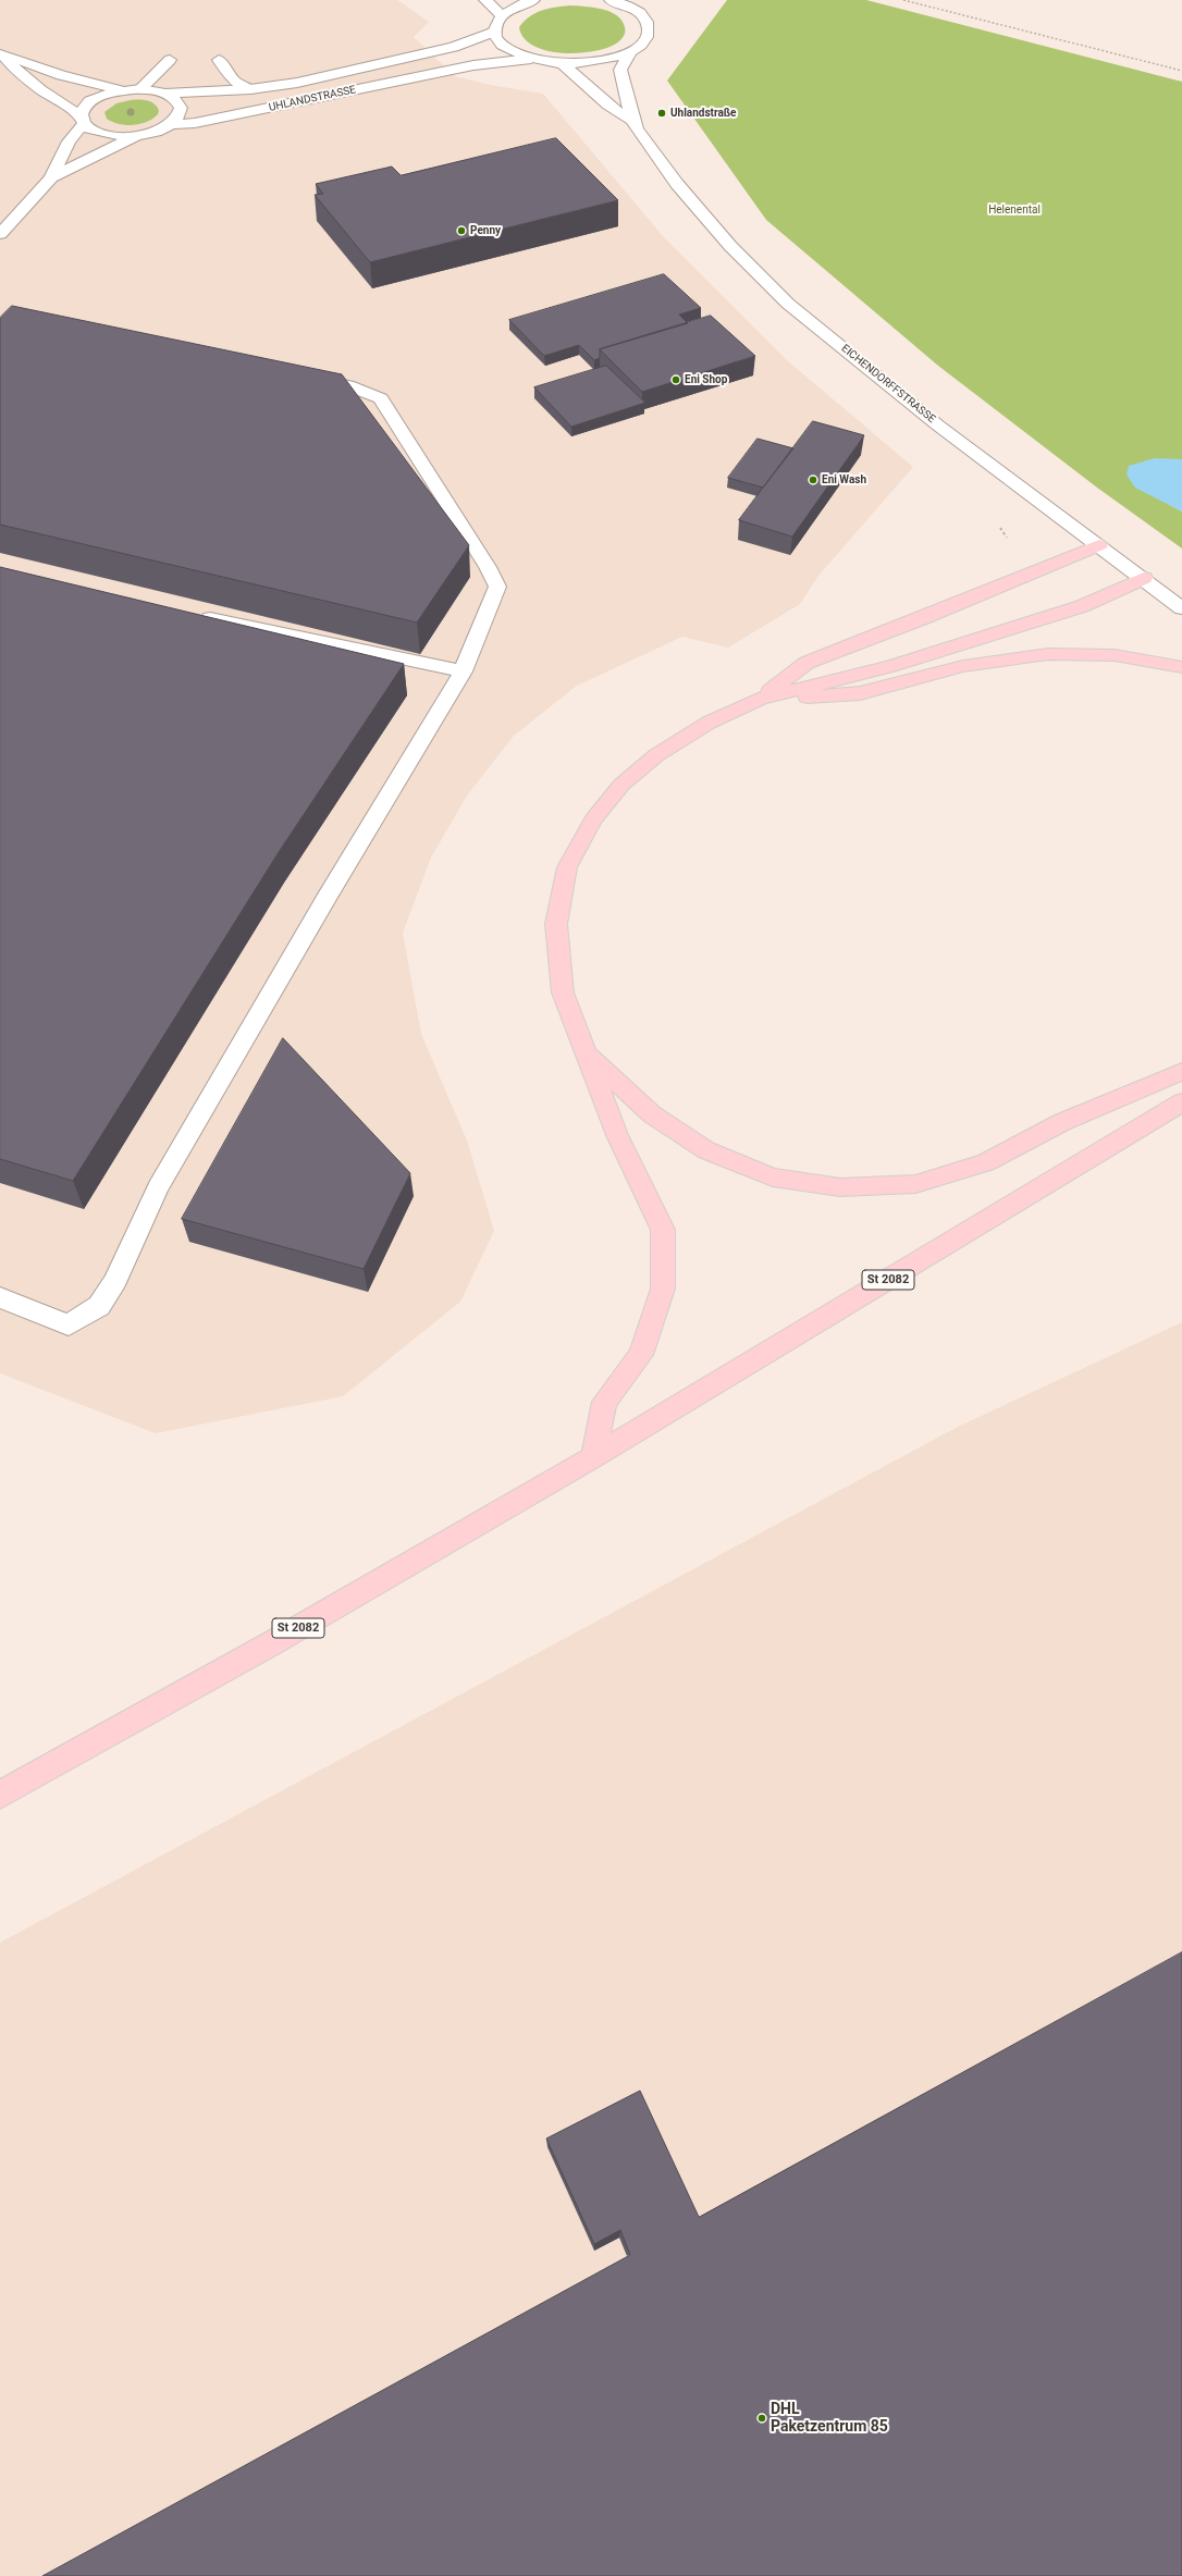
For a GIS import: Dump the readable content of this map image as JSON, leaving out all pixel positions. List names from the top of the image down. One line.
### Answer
{"streets":{"main road":["St 2082"],"street":["UHLANDSTRASSE","EICHENDORFFSTRASSE"]},"crossings":[["UHLANDSTRASSE","EICHENDORFFSTRASSE"]],"parks":["Helenental"],"places":["Uhlandstraße","Penny","Eni Shop","Eni Wash","DHL Paketzentrum 85"]}
